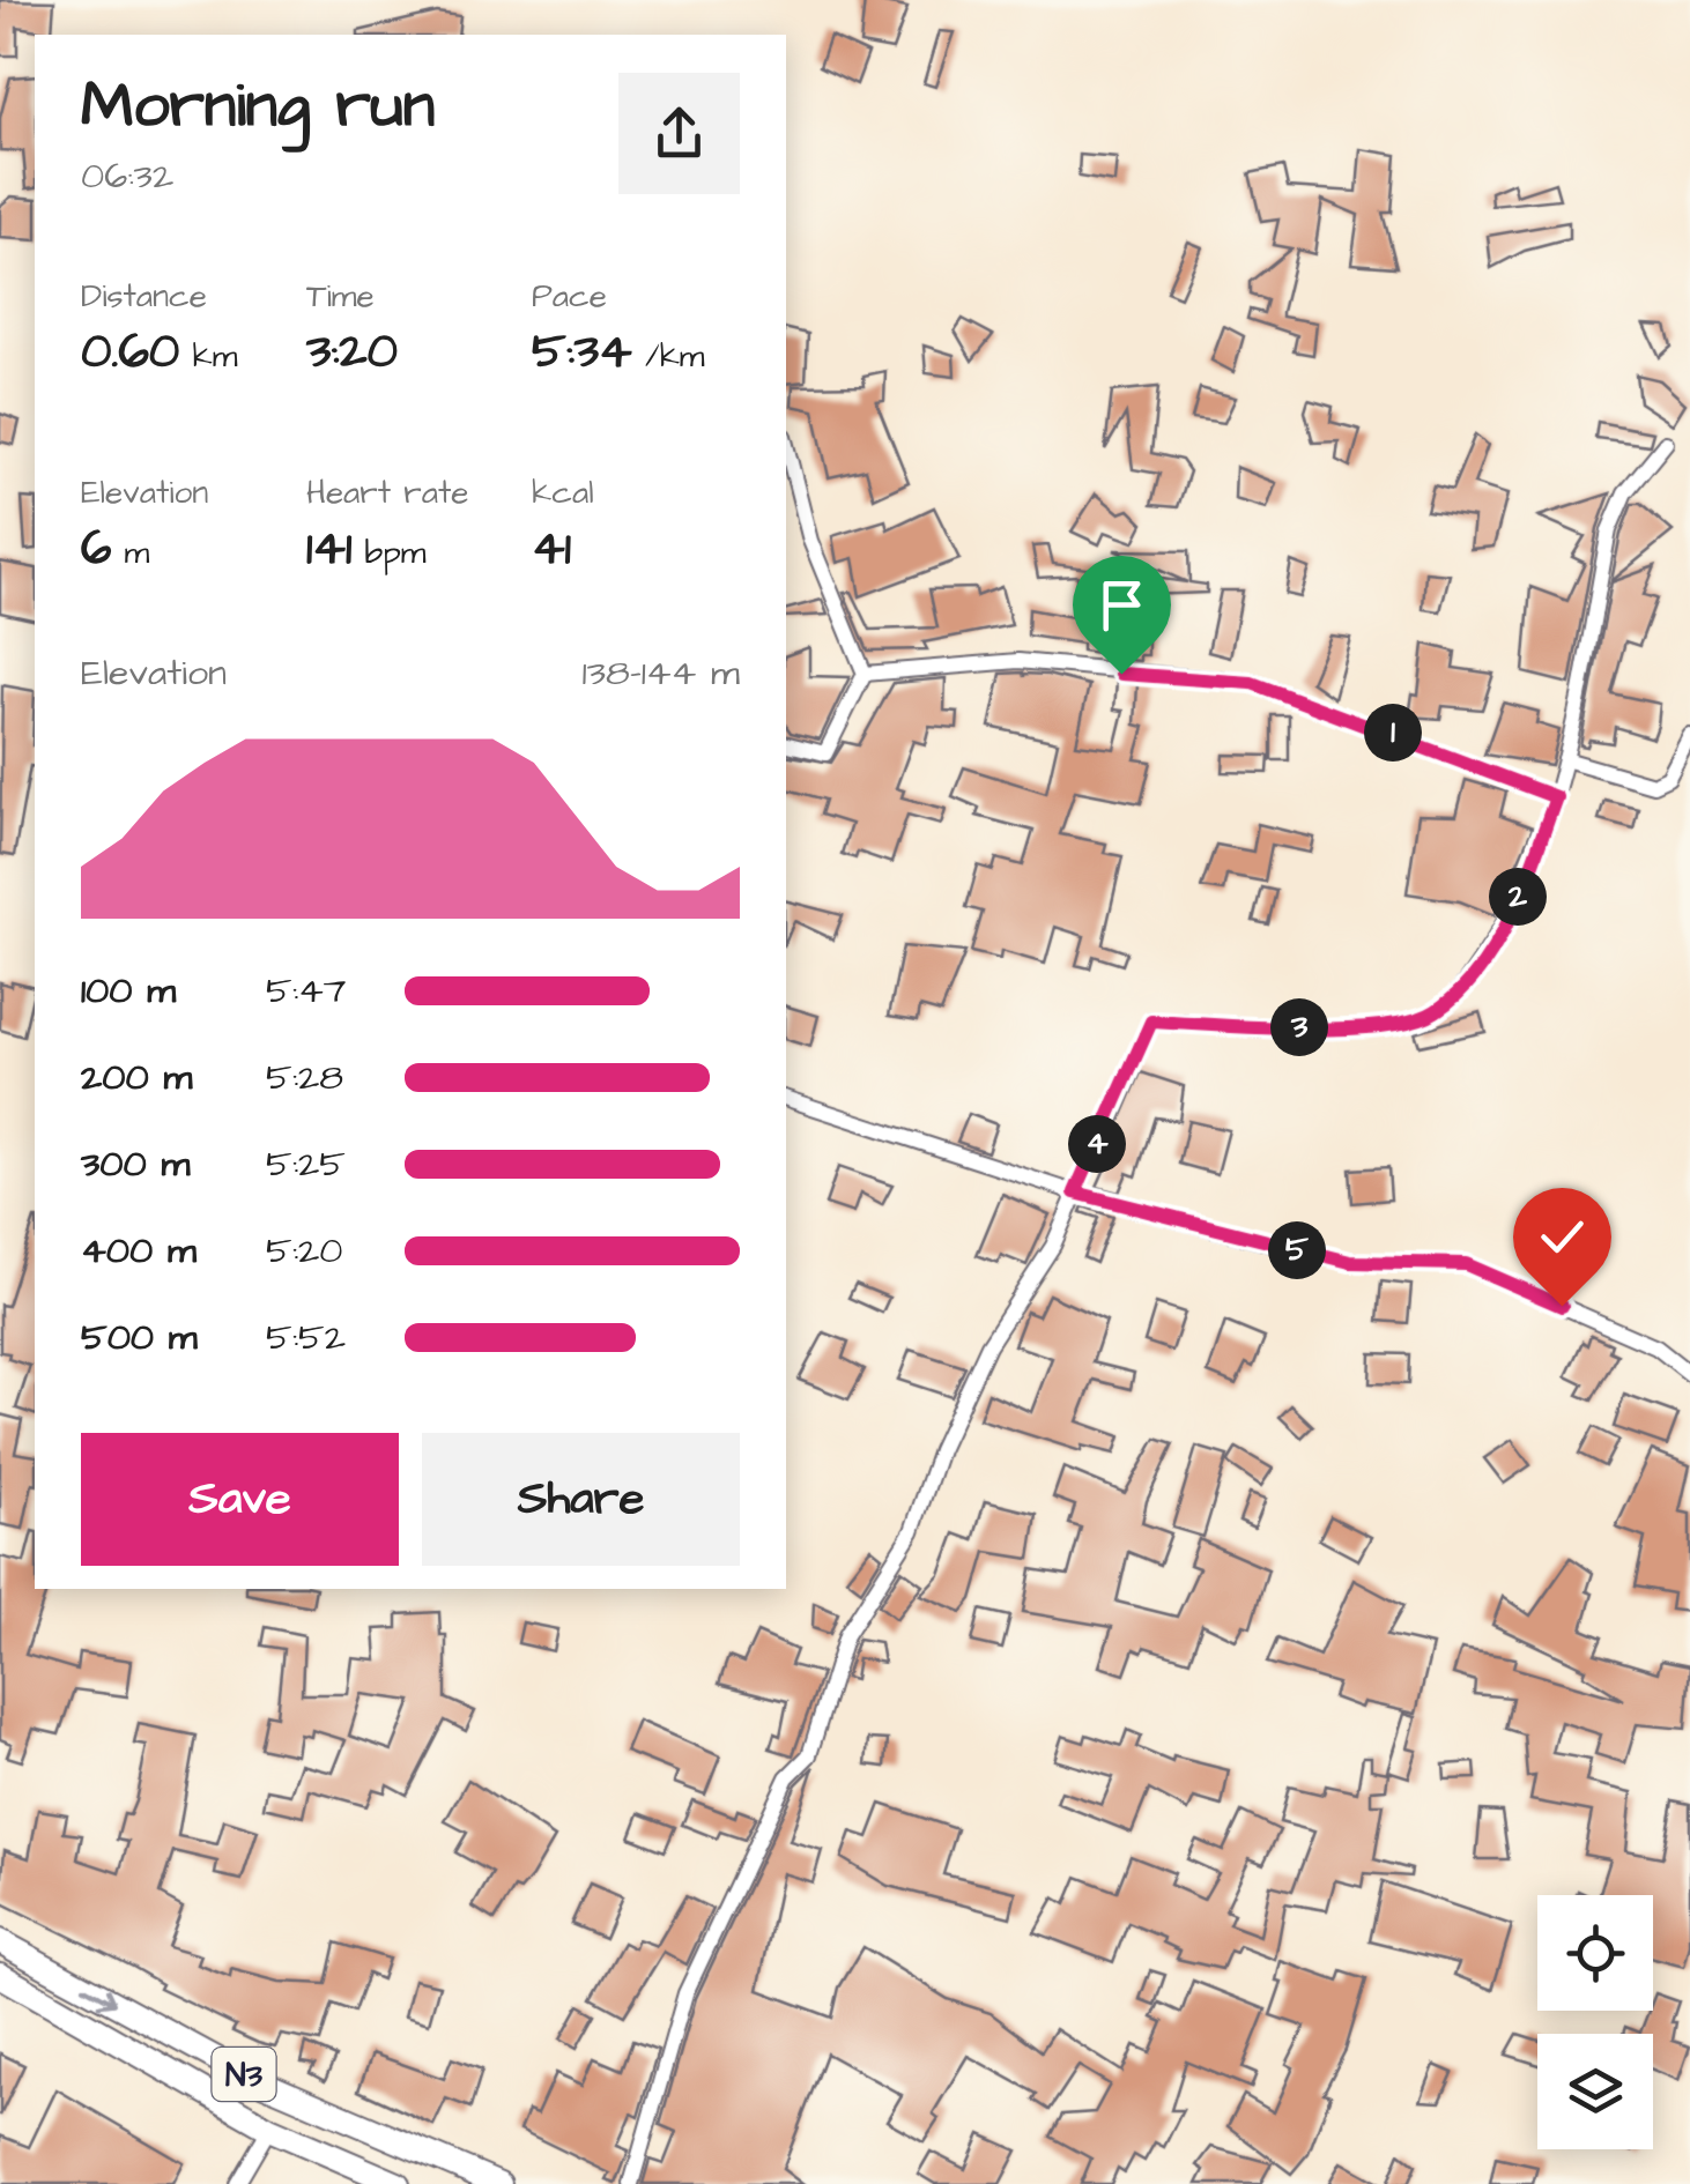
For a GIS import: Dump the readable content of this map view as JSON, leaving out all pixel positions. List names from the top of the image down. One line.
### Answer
{"streets":{"highway":["N3"]},"page":{"heading":["Morning run","06:32"],"stats":[["Distance","0.60 km"],["Time","3:20"],["Pace","5:34 /km"],["Elevation","6 m"],["Heart rate","141 bpm"],["kcal","41"]],"chart":["Elevation","138–144 m"],"pins":["1","2","3","4","5"],"list":[{"name":"100 m","note":"5:47"},{"name":"200 m","note":"5:28"},{"name":"300 m","note":"5:25"},{"name":"400 m","note":"5:20"},{"name":"500 m","note":"5:52"}],"buttons":["Save","Share"]}}
